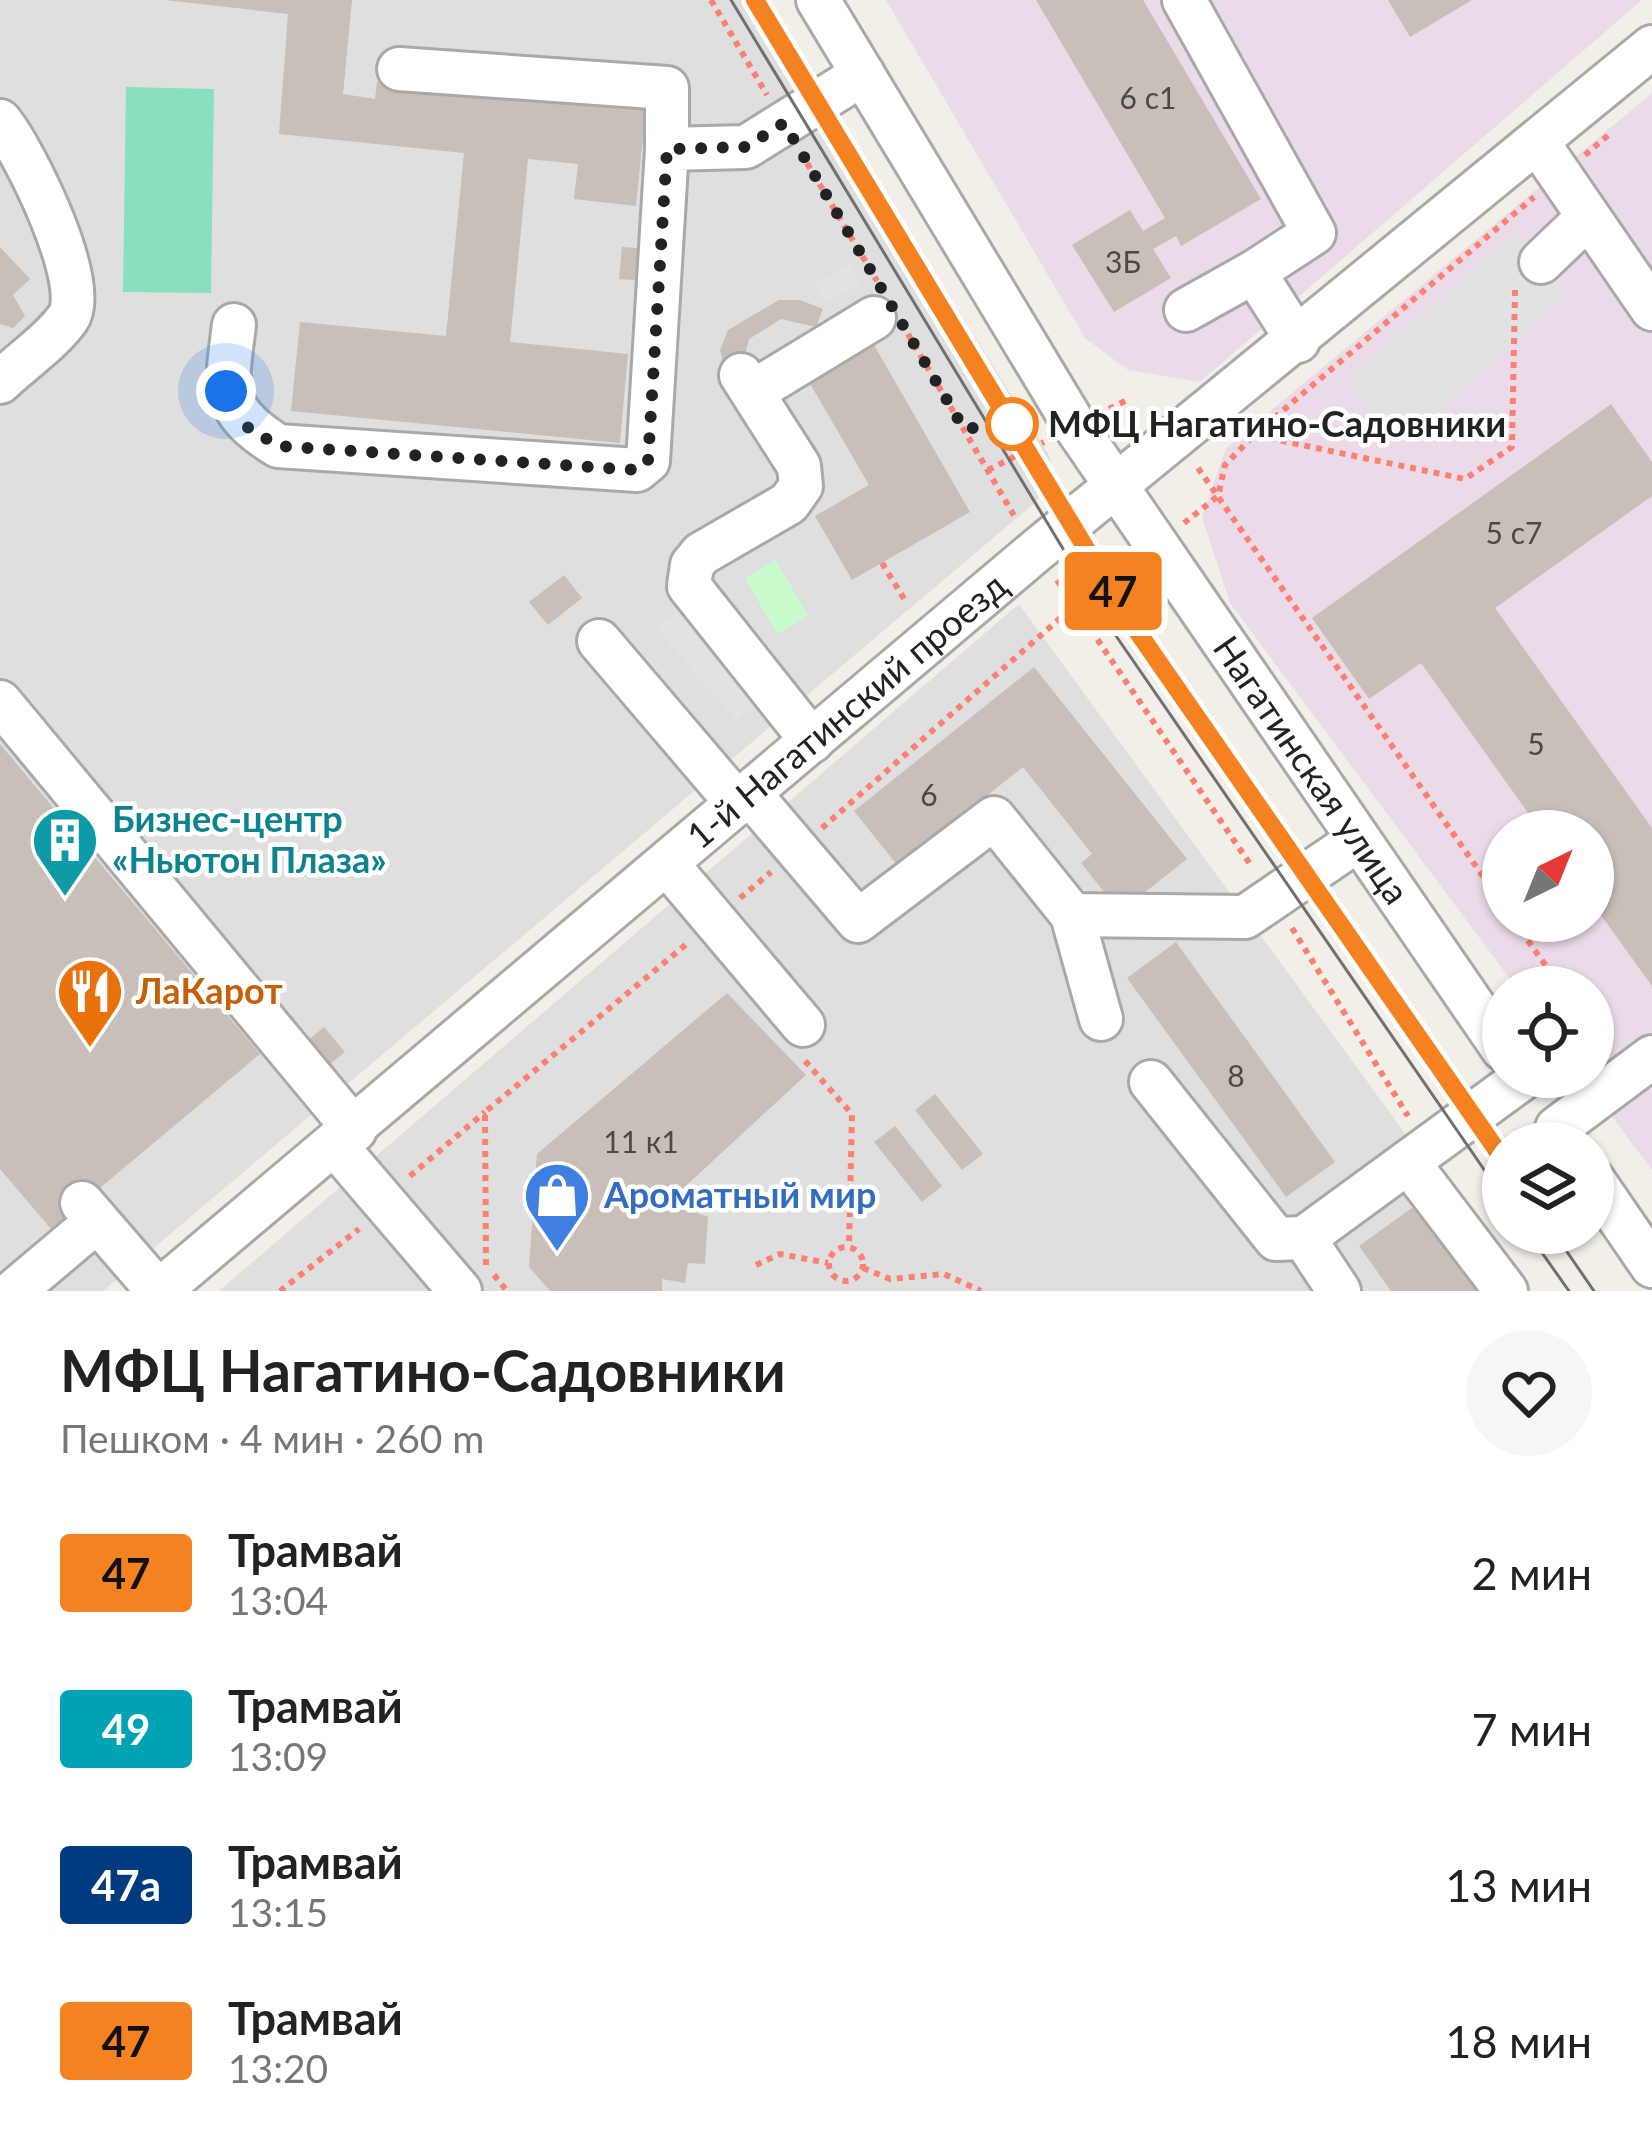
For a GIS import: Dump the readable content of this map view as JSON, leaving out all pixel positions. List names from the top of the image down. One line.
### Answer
{"streets":{"street":["1-й Нагатинский проезд","Нагатинская улица"]},"crossings":[["1-й Нагатинский проезд","Нагатинская улица"]],"places":{"other":["МФЦ Нагатино-Садовники"],"building":["Бизнес-центр «Ньютон Плаза»"],"restaurant":["ЛаКарот"],"shop":["Ароматный мир"]},"lines":["tram line 47"],"house_numbers":["6 с1","3Б","5 с7","5","6","8","11 к1"],"north":"top right","page":{"on_map":"47","heading":["МФЦ Нагатино-Садовники","Пешком · 4 мин · 260 m"],"list":[{"mark":"47","name":"Трамвай","note":"13:04","value":"2 мин"},{"mark":"49","name":"Трамвай","note":"13:09","value":"7 мин"},{"mark":"47а","name":"Трамвай","note":"13:15","value":"13 мин"},{"mark":"47","name":"Трамвай","note":"13:20","value":"18 мин"}]}}
